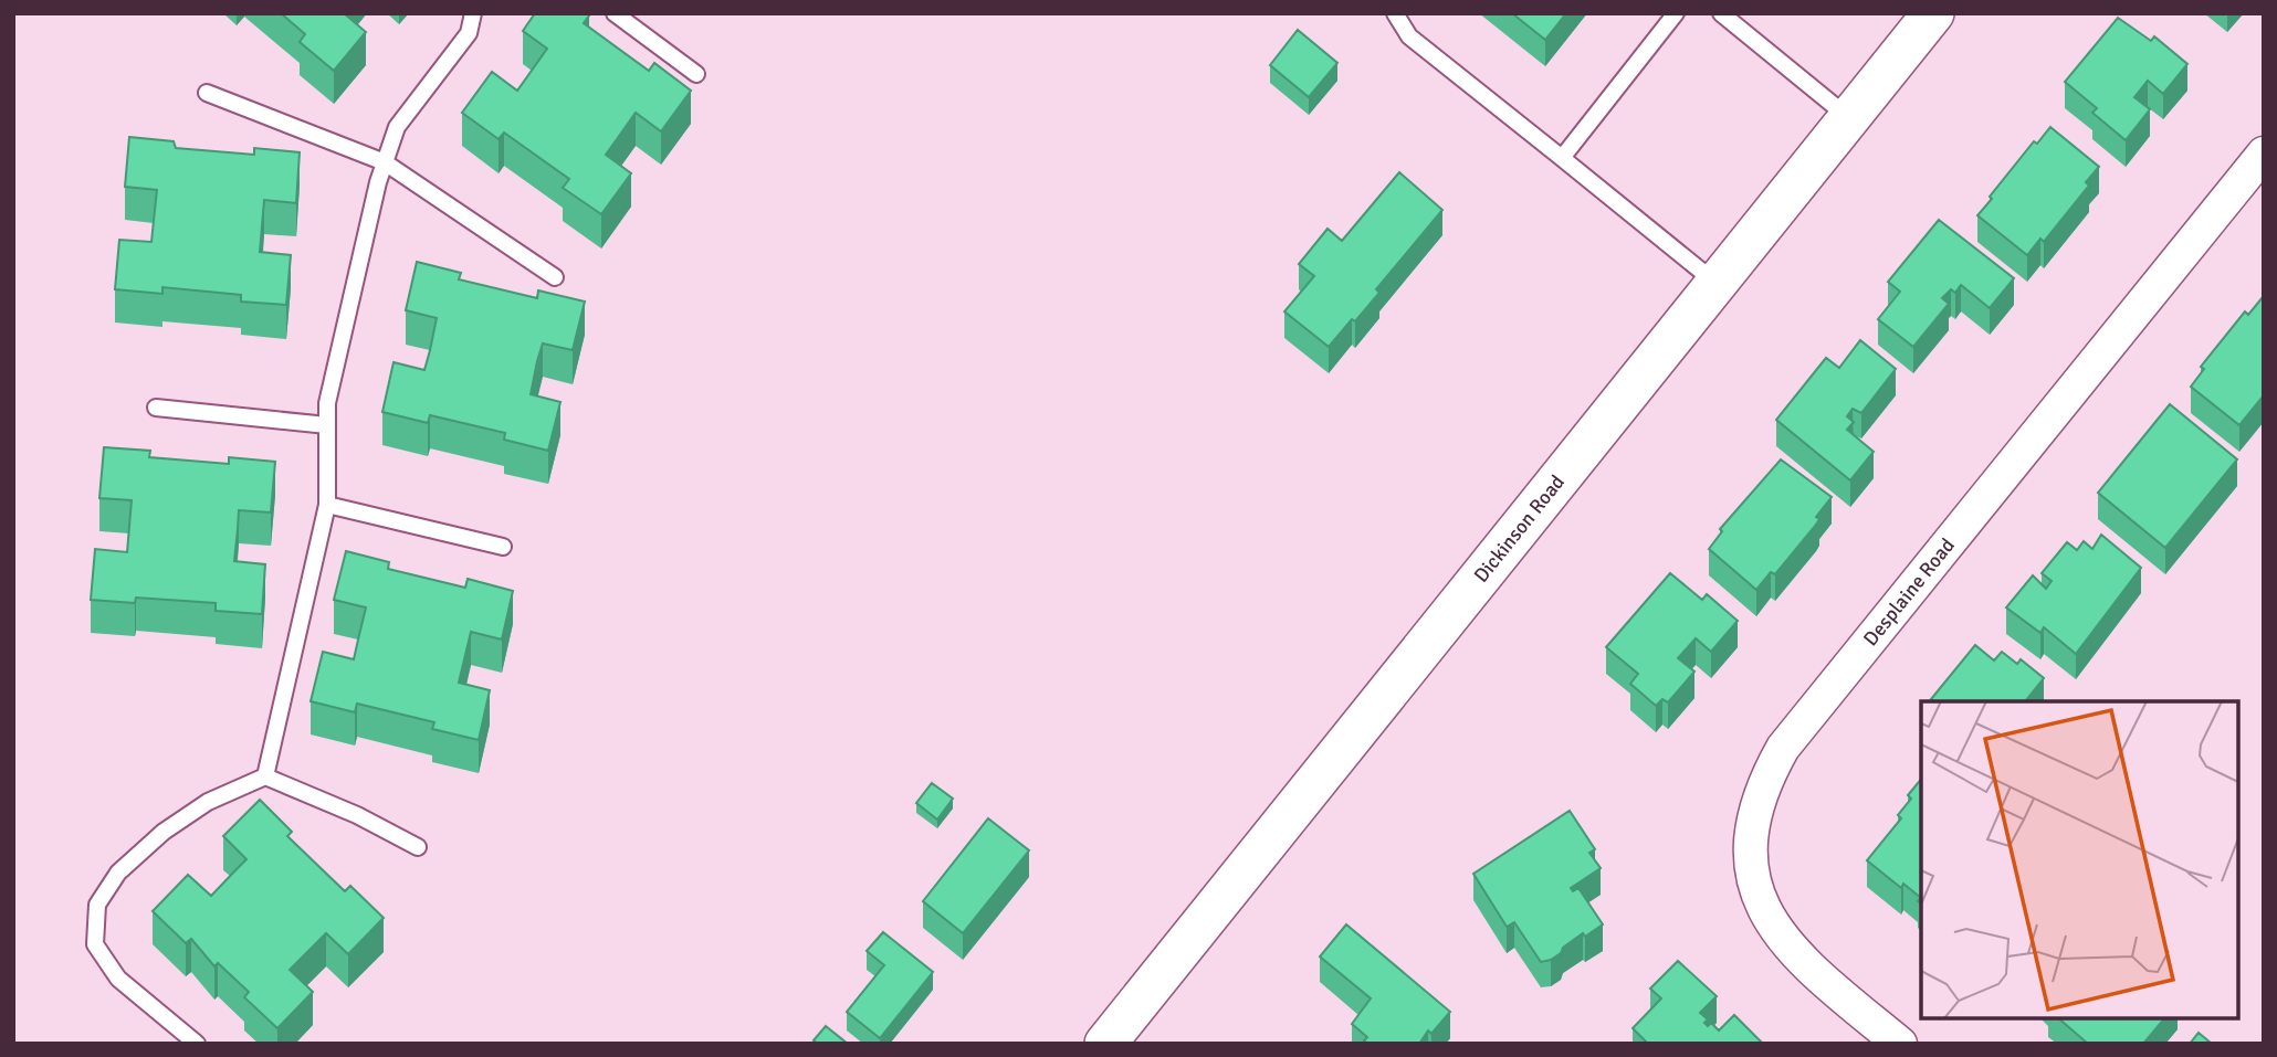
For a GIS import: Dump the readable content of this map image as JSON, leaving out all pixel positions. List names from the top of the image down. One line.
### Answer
{"streets":{"street":["Dickinson Road","Desplaine Road"]}}
